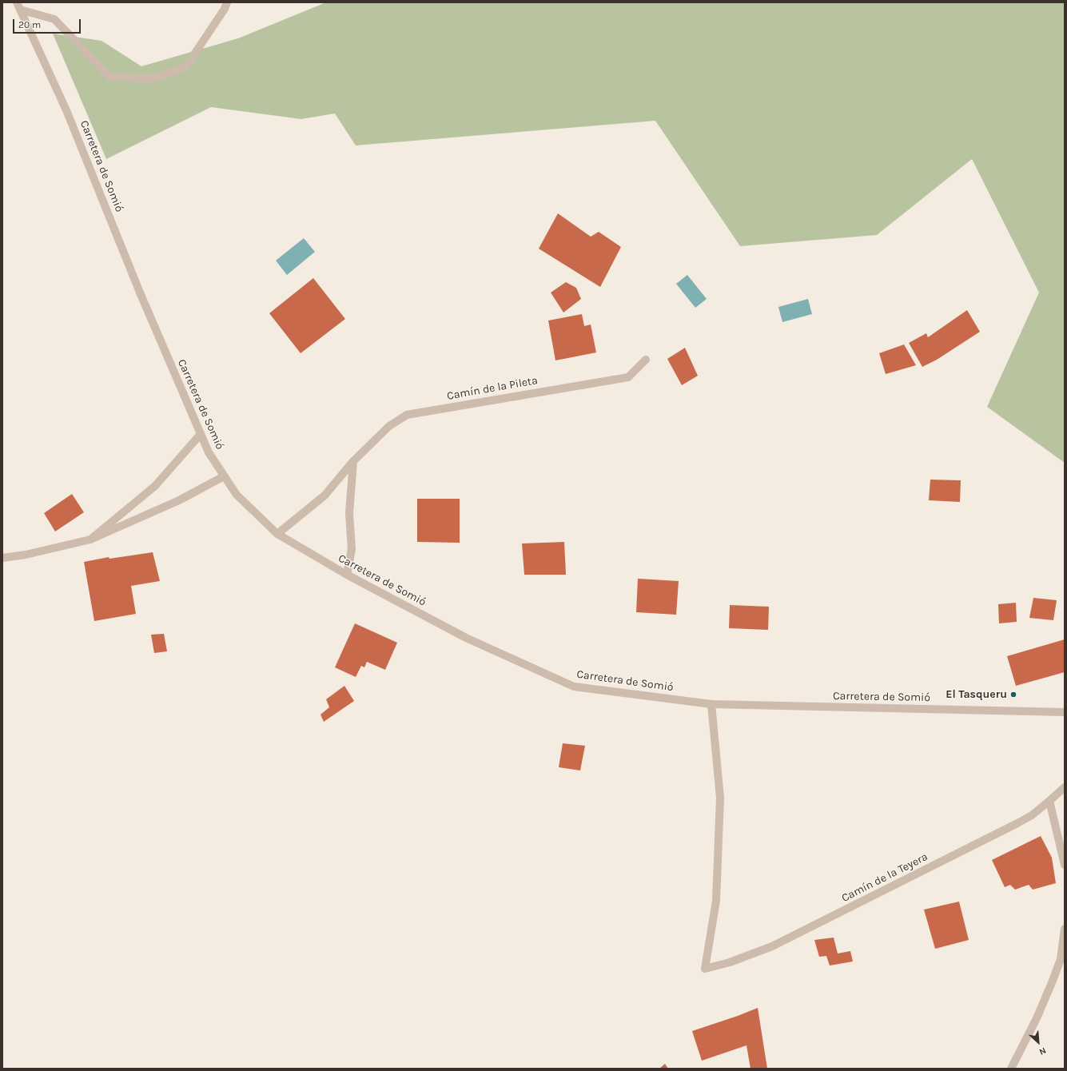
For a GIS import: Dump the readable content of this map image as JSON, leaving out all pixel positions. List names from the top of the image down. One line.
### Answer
{"streets":{"street":["Carretera de Somió","Camín de la Pileta","Camín de la Teyera"]},"crossings":[["Carretera de Somió","Camín de la Pileta"],["Carretera de Somió","Camín de la Teyera"]],"places":["El Tasqueru"],"scale_bar":"20 m","north":"bottom right"}
